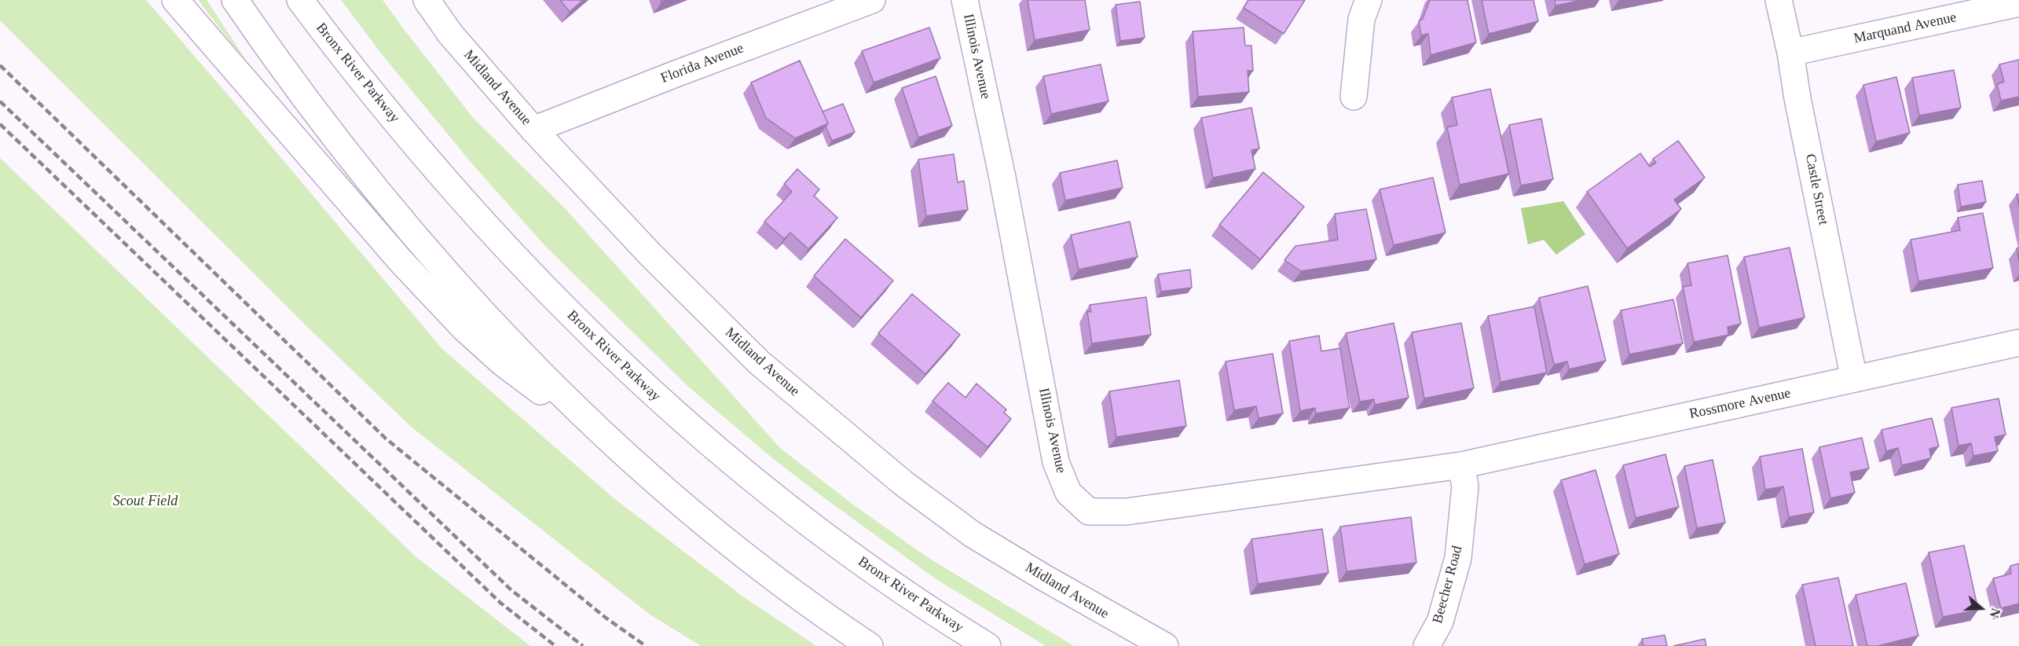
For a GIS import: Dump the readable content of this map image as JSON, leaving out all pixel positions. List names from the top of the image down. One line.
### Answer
{"streets":{"main road":["Marquand Avenue","Illinois Avenue","Florida Avenue","Bronx River Parkway","Midland Avenue","Castle Street","Rossmore Avenue","Beecher Road"]},"crossings":[["Marquand Avenue","Castle Street"],["Illinois Avenue","Rossmore Avenue"],["Illinois Avenue","Beecher Road"],["Florida Avenue","Midland Avenue"],["Castle Street","Rossmore Avenue"],["Rossmore Avenue","Beecher Road"]],"parks":["Scout Field"],"north":"right"}
